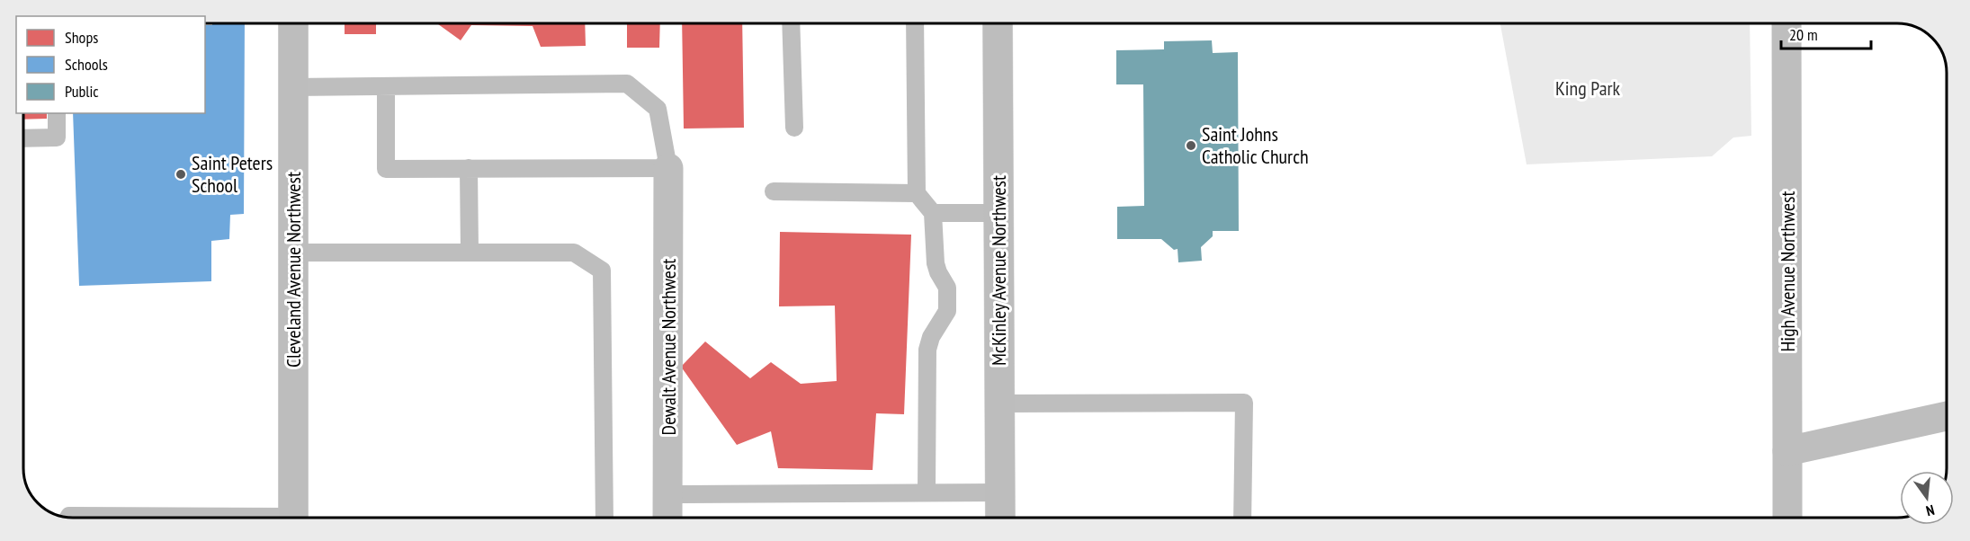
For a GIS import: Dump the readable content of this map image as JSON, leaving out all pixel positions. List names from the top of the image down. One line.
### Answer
{"streets":{"main road":["Cleveland Avenue Northwest","McKinley Avenue Northwest"],"street":["High Avenue Northwest","Dewalt Avenue Northwest"]},"parks":["King Park"],"places":["Saint Johns Catholic Church","Saint Peters School"],"legend":["Shops","Schools","Public"],"scale_bar":"20 m","north":"bottom"}
